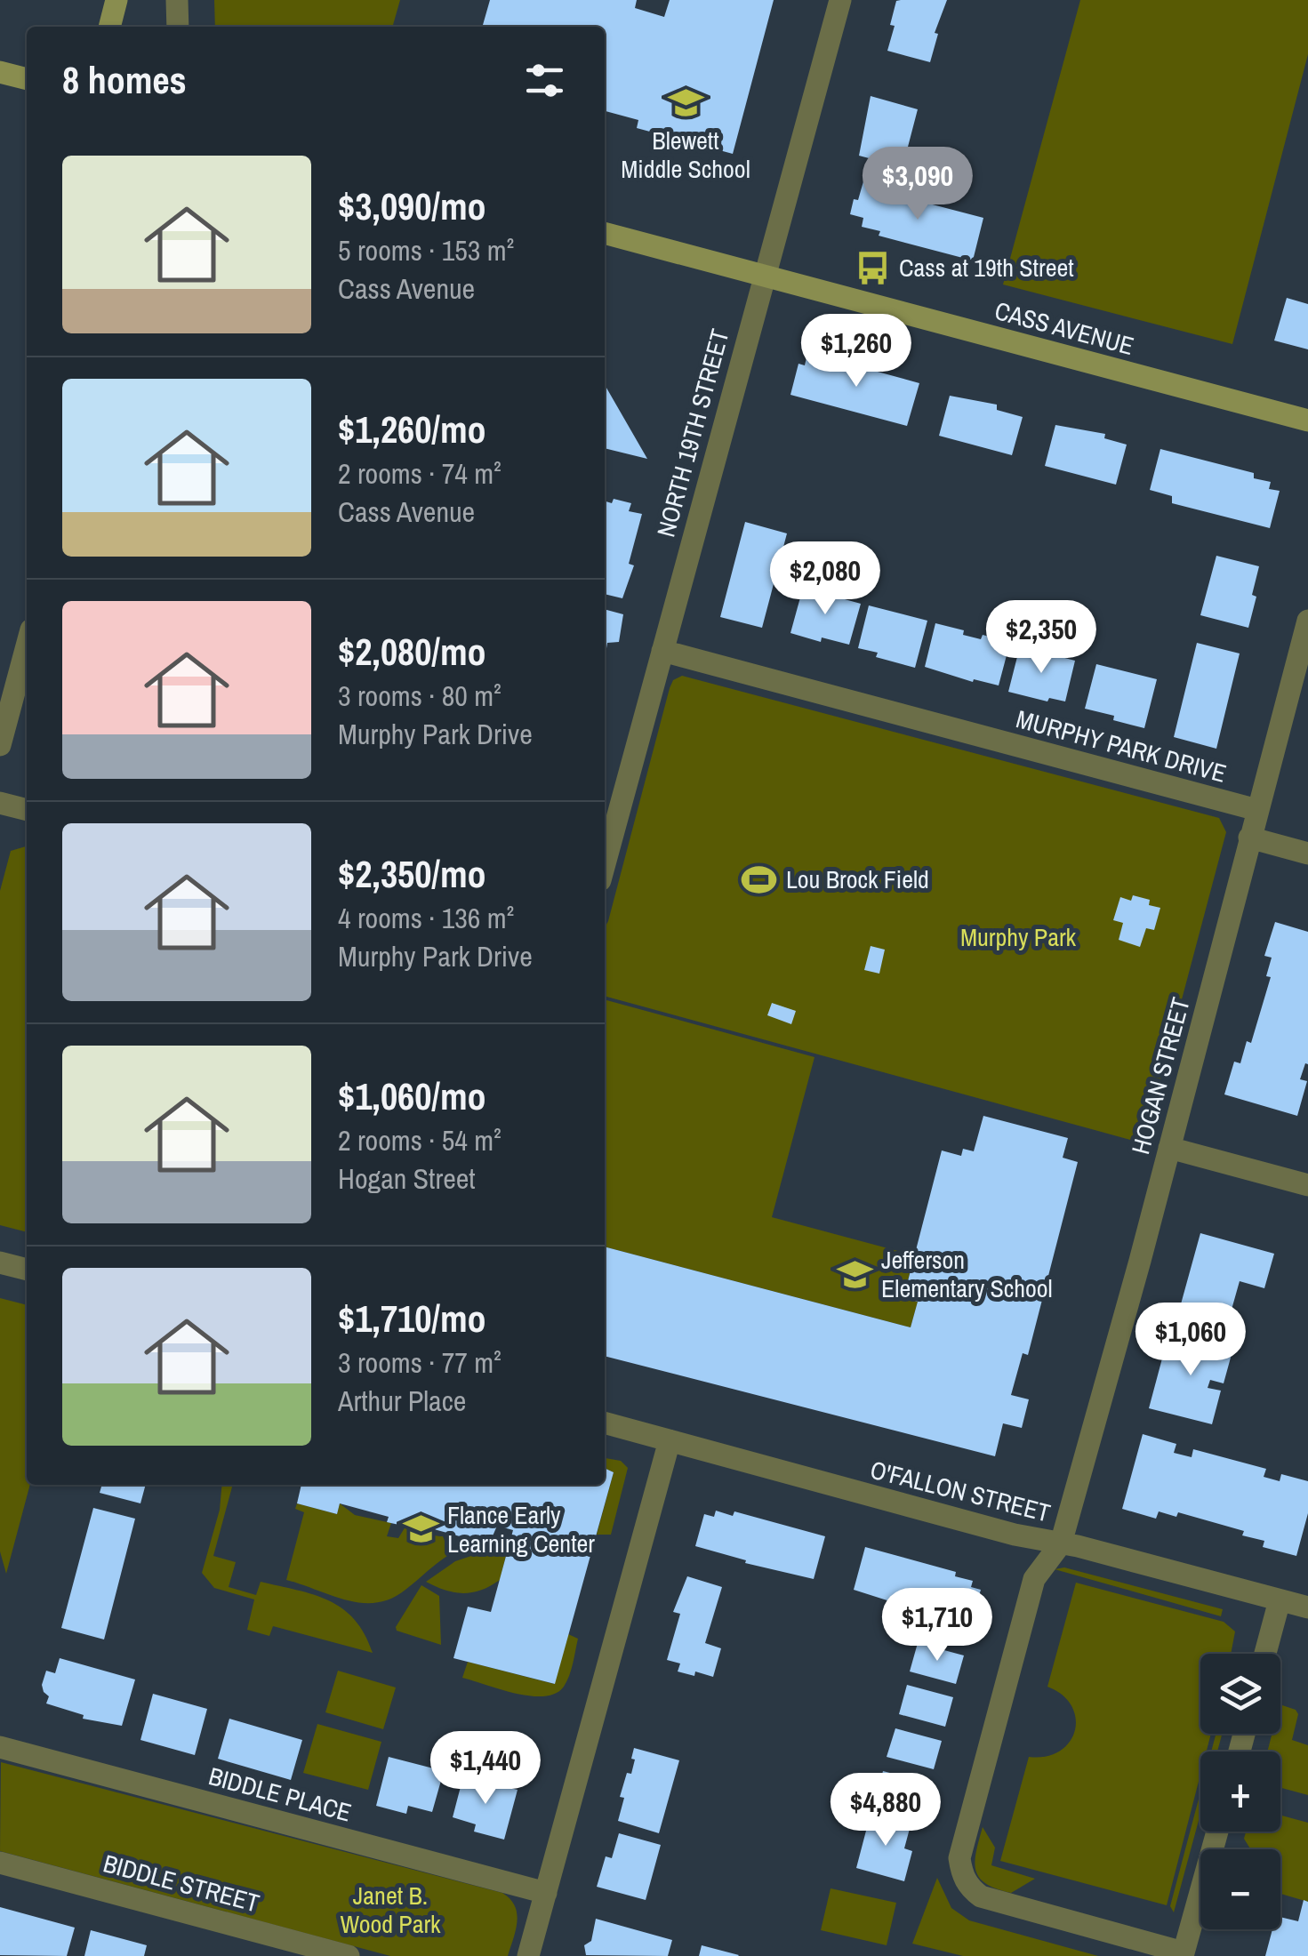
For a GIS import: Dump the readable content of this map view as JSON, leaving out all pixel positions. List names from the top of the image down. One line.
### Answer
{"streets":{"main road":["CASS AVENUE"],"street":["NORTH 19TH STREET","MURPHY PARK DRIVE","HOGAN STREET","O'FALLON STREET","BIDDLE PLACE","BIDDLE STREET"]},"crossings":[["CASS AVENUE","NORTH 19TH STREET"],["NORTH 19TH STREET","MURPHY PARK DRIVE"],["MURPHY PARK DRIVE","HOGAN STREET"],["HOGAN STREET","O'FALLON STREET"]],"parks":["Murphy Park","Janet B. Wood Park"],"places":{"school or university":["Blewett Middle School","Jefferson Elementary School","Flance Early Learning Center"],"bus stop":["Cass at 19th Street"],"sports":["Lou Brock Field"]},"page":{"heading":"8 homes","list":[{"name":"$3,090/mo","note":"5 rooms · 153 m² · Cass Avenue"},{"name":"$1,260/mo","note":"2 rooms · 74 m² · Cass Avenue"},{"name":"$2,080/mo","note":"3 rooms · 80 m² · Murphy Park Drive"},{"name":"$2,350/mo","note":"4 rooms · 136 m² · Murphy Park Drive"},{"name":"$1,060/mo","note":"2 rooms · 54 m² · Hogan Street"},{"name":"$1,710/mo","note":"3 rooms · 77 m² · Arthur Place"}],"price":["$3,090","$1,260","$2,080","$2,350","$1,060","$1,710","$1,440","$4,880"],"map_buttons":["+","−"]}}
